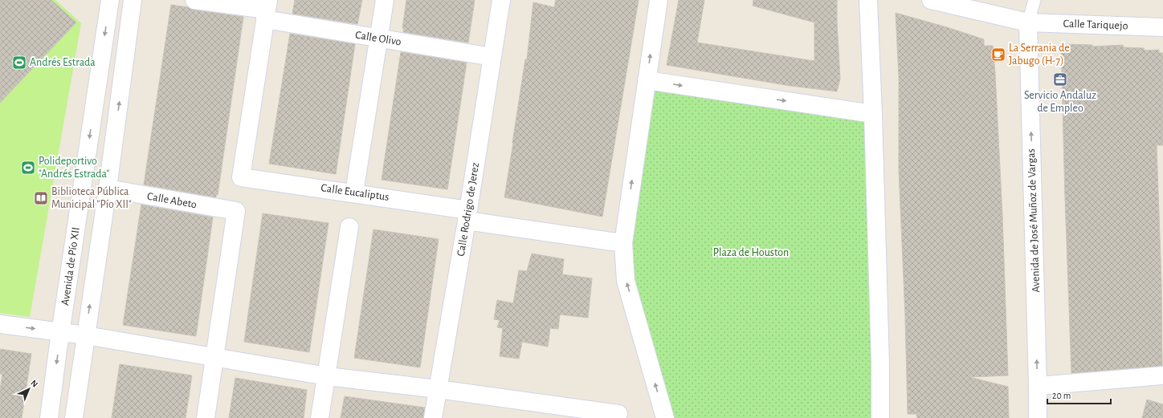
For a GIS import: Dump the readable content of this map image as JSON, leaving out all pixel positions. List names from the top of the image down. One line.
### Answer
{"streets":{"street":["Calle Tariquejo","Calle Olivo","Calle Eucaliptus","Calle Abeto","Calle Rodrigo de Jerez","Avenida de José Muñoz de Vargas","Avenida de Pío XII"]},"crossings":[["Calle Tariquejo","Avenida de José Muñoz de Vargas"],["Calle Olivo","Calle Eucaliptus"],["Calle Olivo","Calle Rodrigo de Jerez"],["Calle Eucaliptus","Calle Rodrigo de Jerez"]],"parks":["Plaza de Houston"],"places":{"cafe":["La Serrania de Jabugo (H-7)"],"sports":["Andrés Estrada","Polideportivo \"Andrés Estrada\""],"office":["Servicio Andaluz de Empleo"],"library":["Biblioteca Pública Municipal \"Pío XII\""]},"scale_bar":"20 m","north":"top right"}
